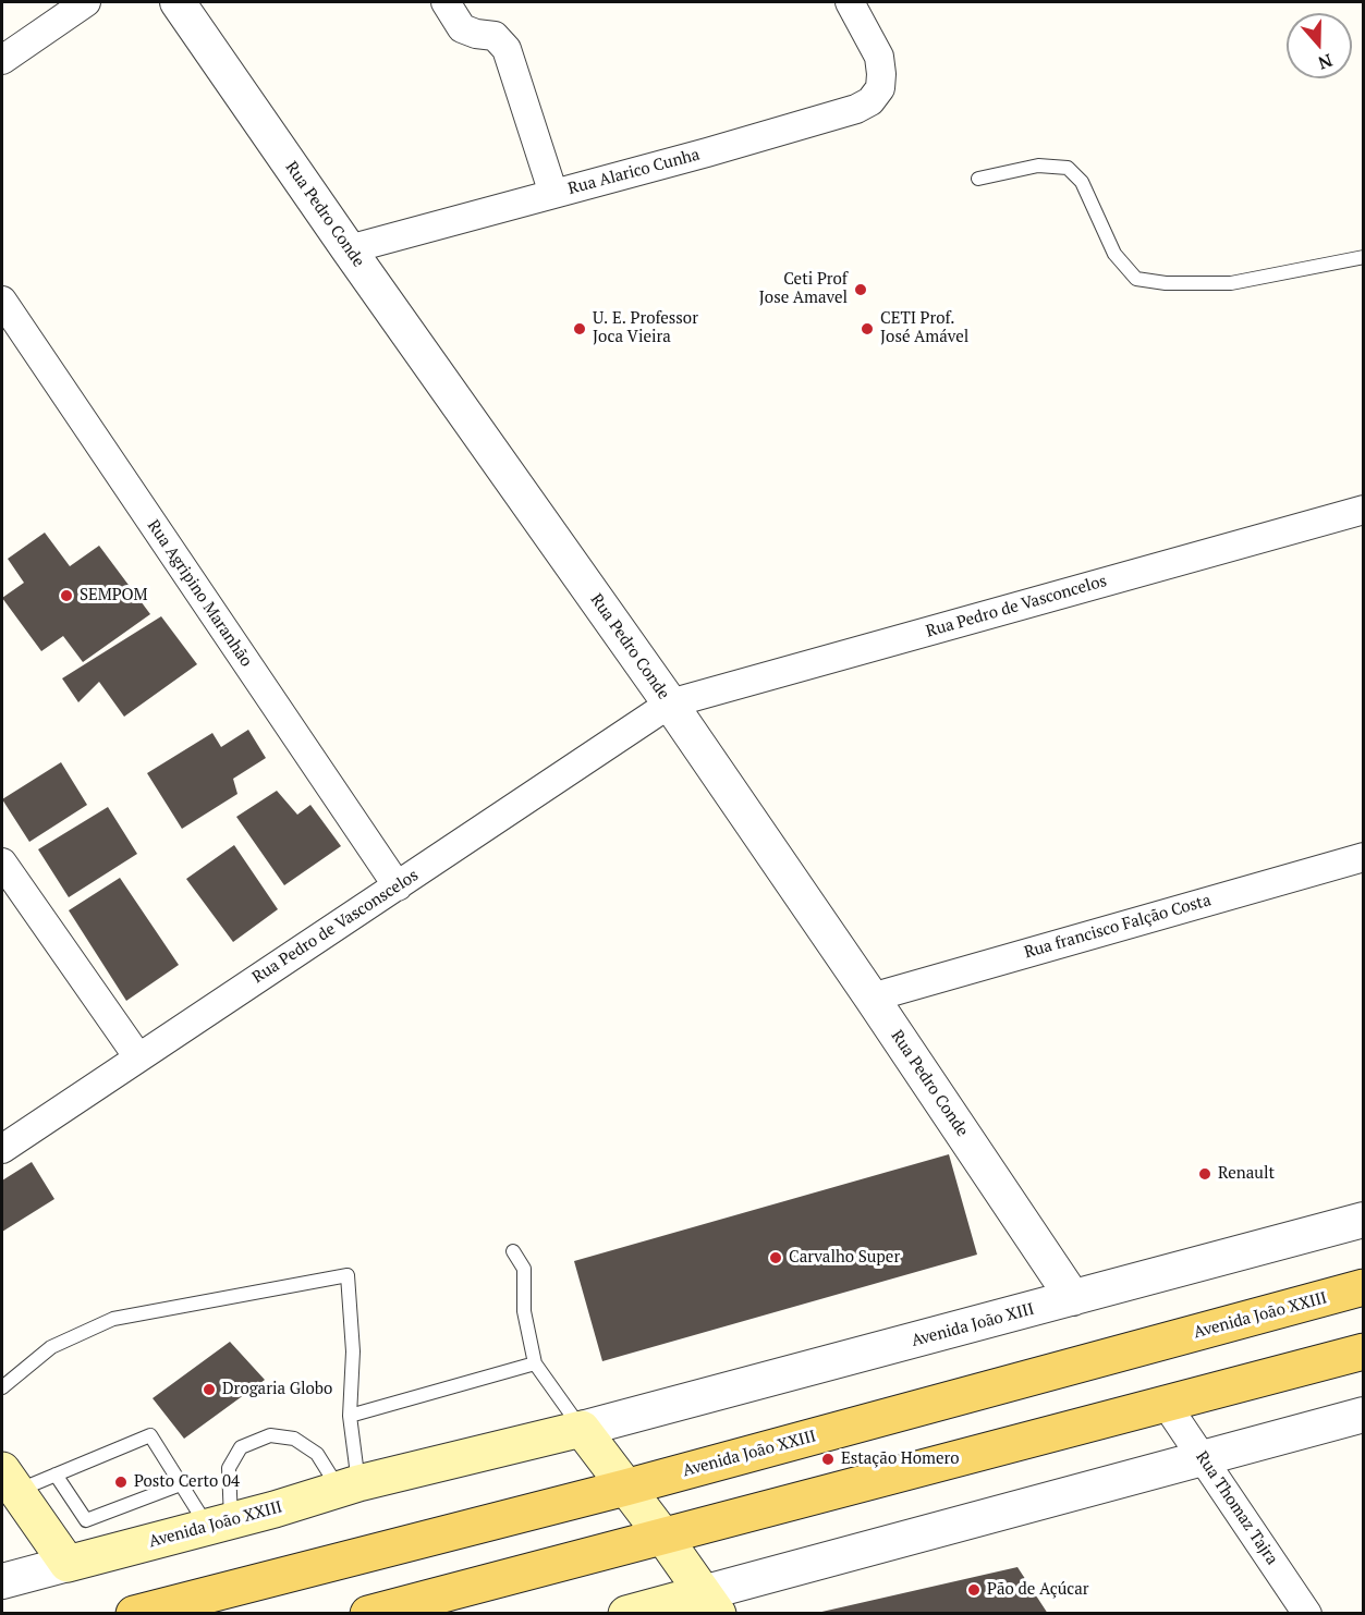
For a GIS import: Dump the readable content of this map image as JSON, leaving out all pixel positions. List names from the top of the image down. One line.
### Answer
{"streets":{"main road":["Avenida João XXIII"],"street":["Rua Alarico Cunha","Rua Pedro Conde","Rua Agripino Maranhão","Rua Pedro de Vasconcelos","Rua Pedro de Vasconscelos","Rua francisco Falção Costa","Avenida João XIII","Rua Thomaz Tajra"]},"crossings":[["Rua Alarico Cunha","Rua Pedro Conde"],["Rua Pedro Conde","Rua Pedro de Vasconcelos"],["Rua Pedro Conde","Rua Pedro de Vasconscelos"],["Rua Pedro Conde","Rua francisco Falção Costa"],["Rua Pedro Conde","Avenida João XIII"],["Rua Agripino Maranhão","Rua Pedro de Vasconscelos"],["Rua Pedro de Vasconcelos","Rua Pedro de Vasconscelos"],["Avenida João XXIII","Avenida João XIII"]],"places":["Ceti Prof Jose Amavel","U. E. Professor Joca Vieira","CETI Prof. José Amável","SEMPOM","Renault","Carvalho Super","Drogaria Globo","Estação Homero","Posto Certo 04","Pão de Açúcar"],"north":"bottom"}
